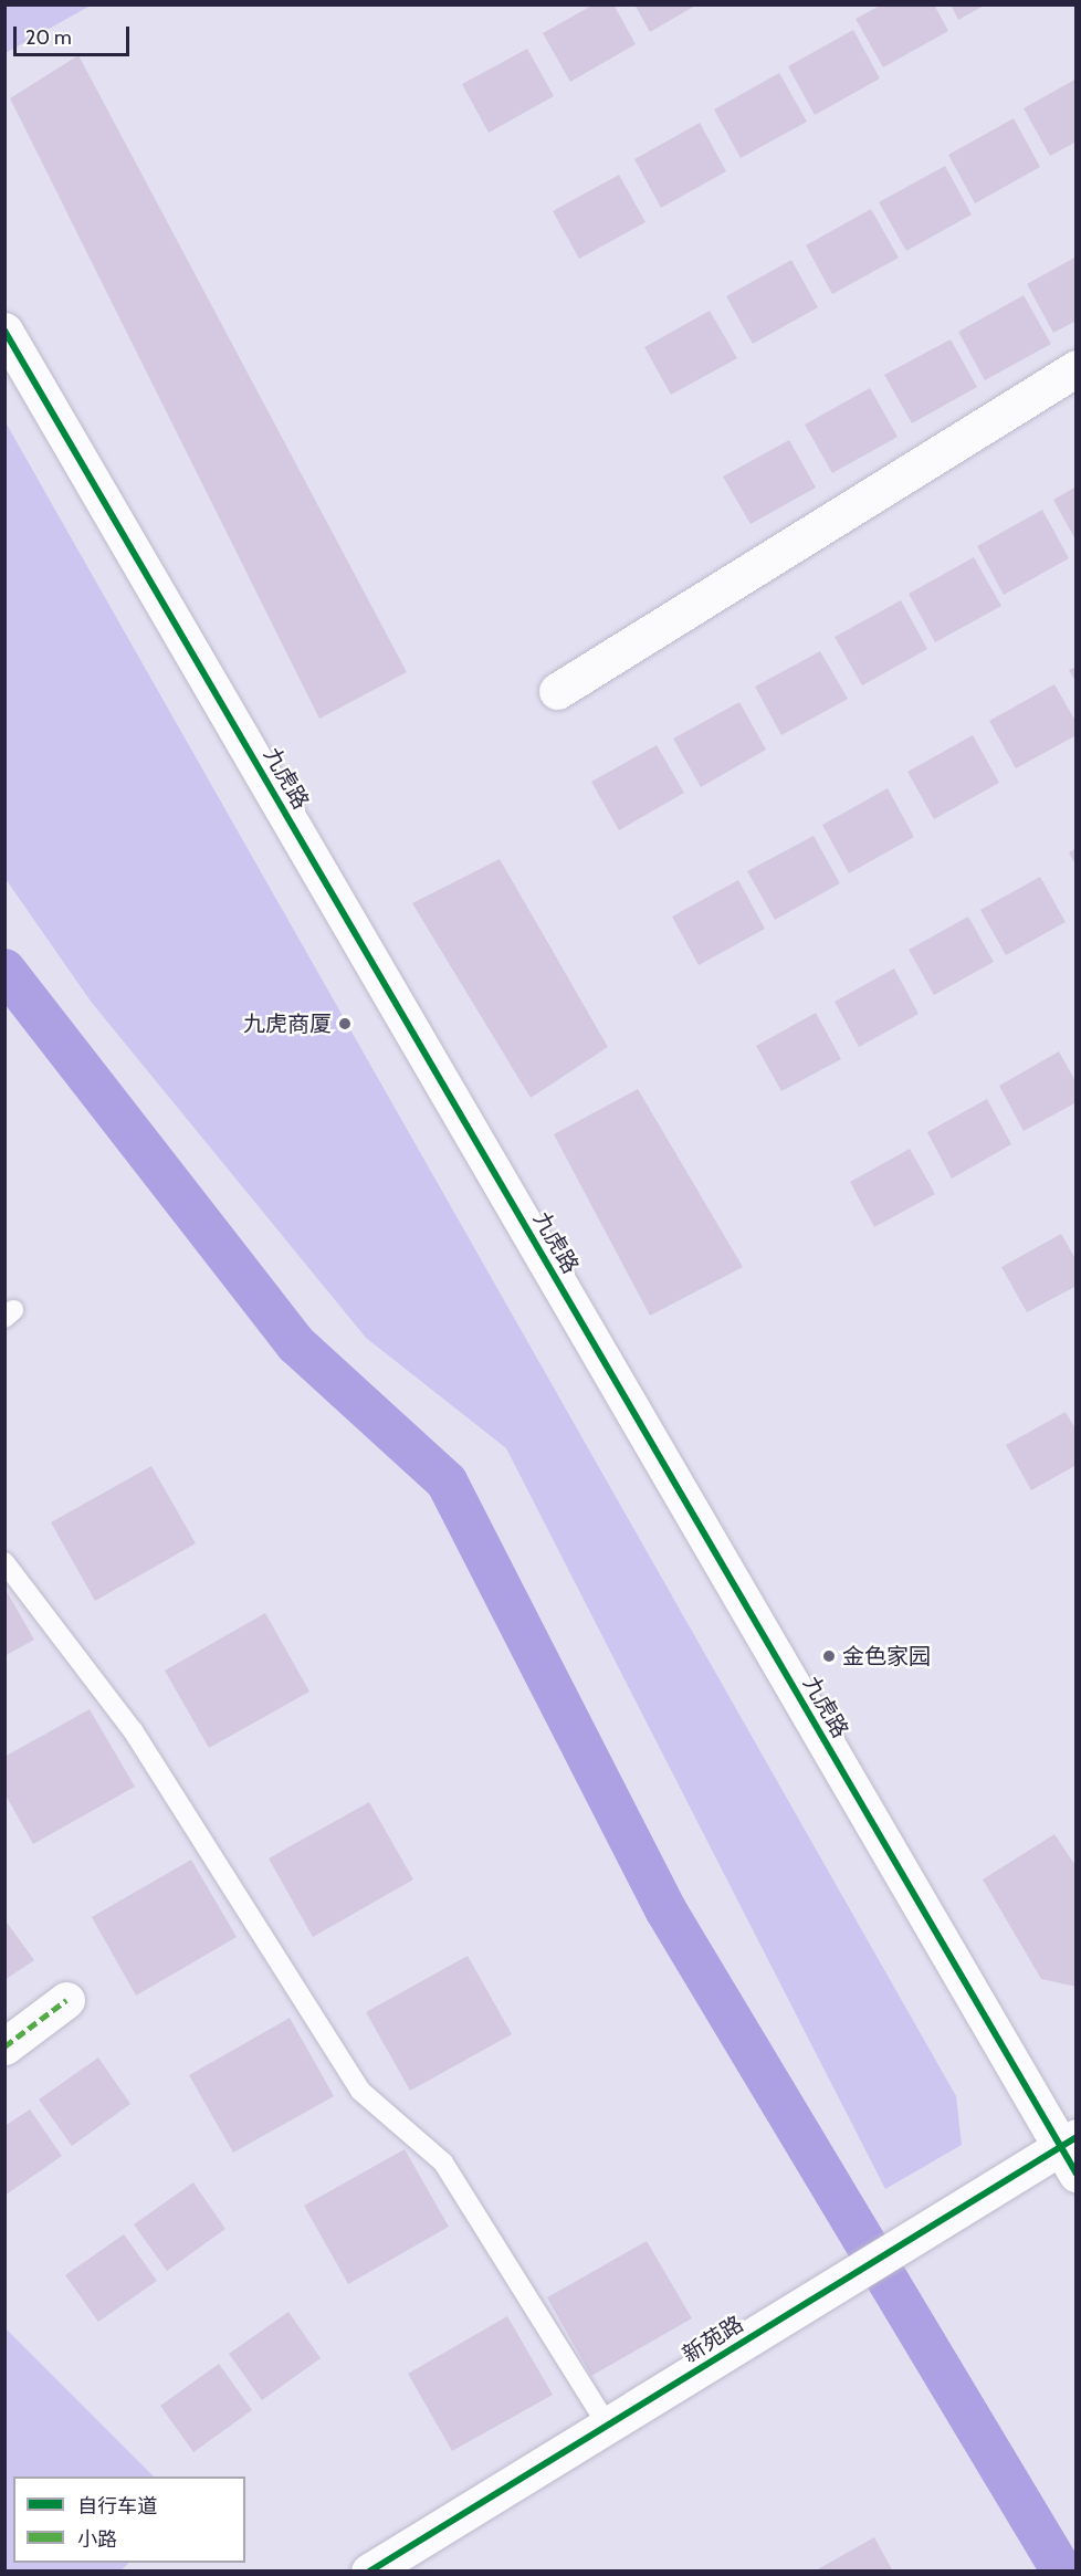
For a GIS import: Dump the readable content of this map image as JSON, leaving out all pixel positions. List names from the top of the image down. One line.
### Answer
{"streets":{"street":["九虎路","新苑路"]},"crossings":[["九虎路","新苑路"]],"places":["九虎商厦","金色家园"],"legend":["自行车道","小路"],"scale_bar":"20 m"}
